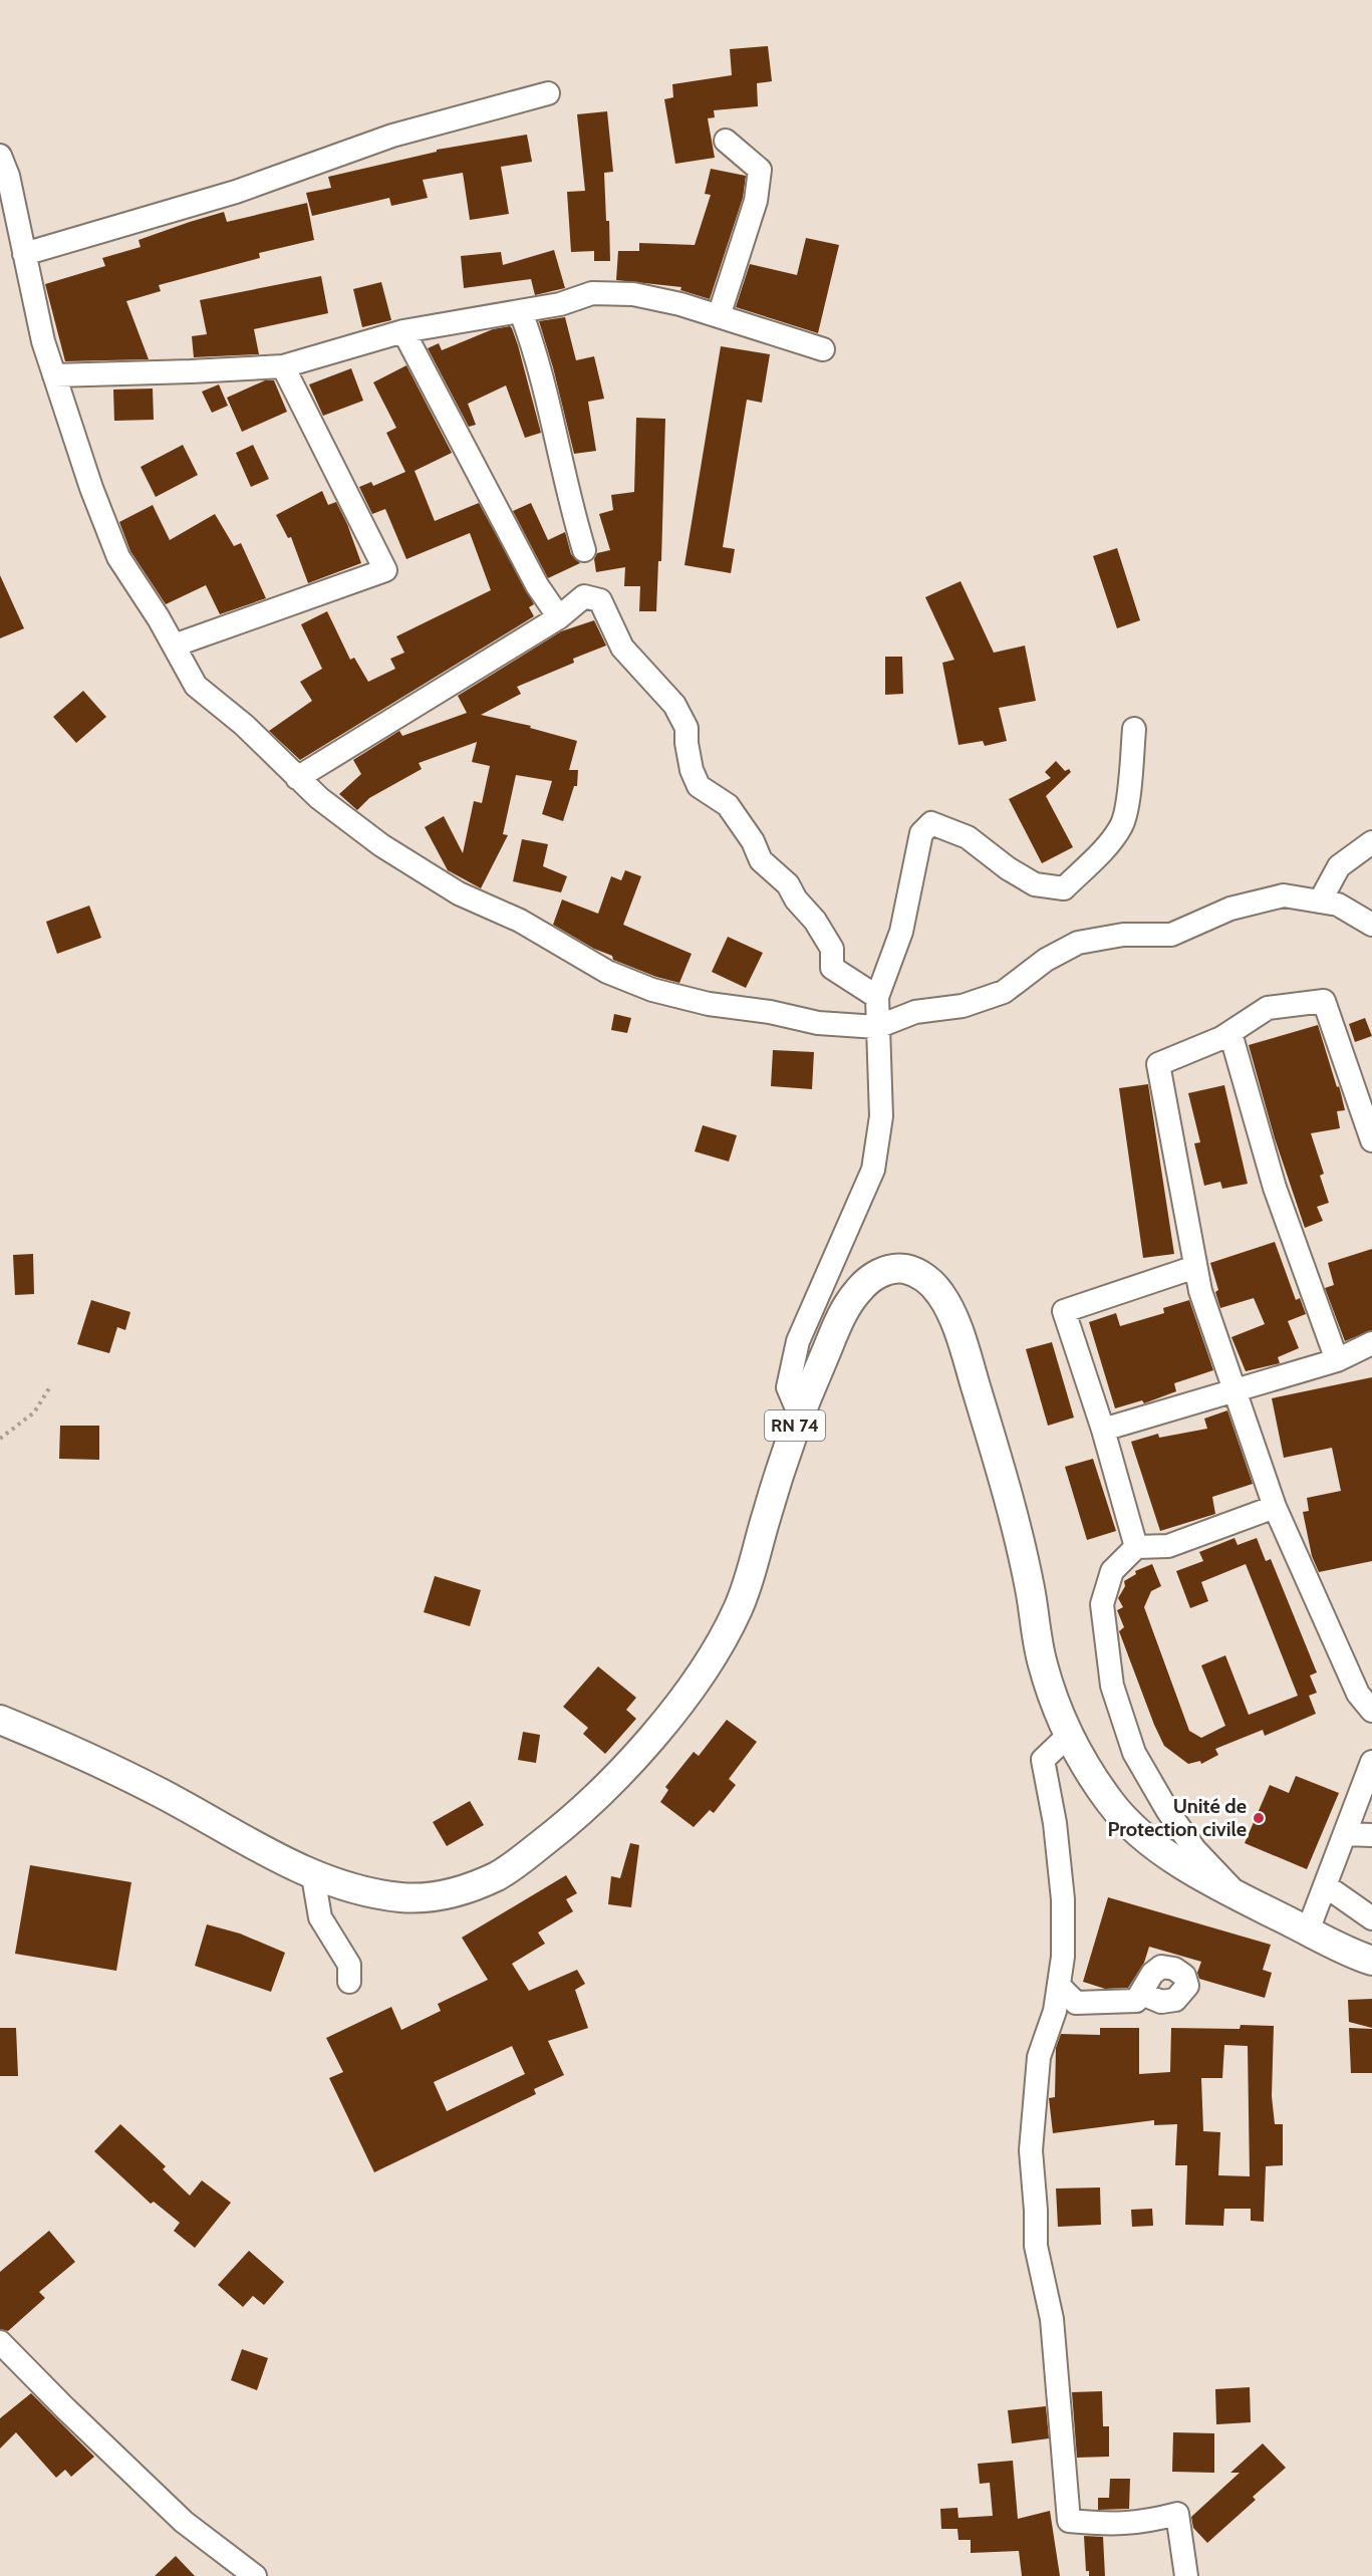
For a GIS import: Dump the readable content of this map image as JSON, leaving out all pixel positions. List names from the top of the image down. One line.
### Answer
{"streets":{"main road":["RN 74"]},"places":["Unité de Protection civile"]}
